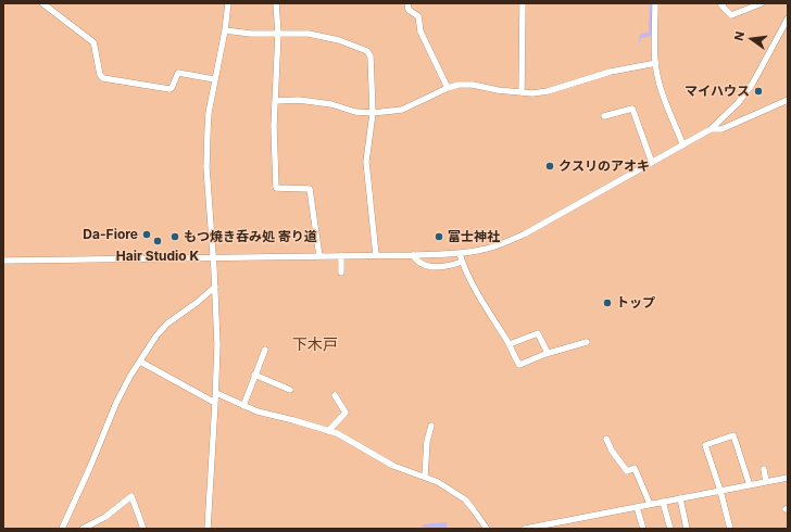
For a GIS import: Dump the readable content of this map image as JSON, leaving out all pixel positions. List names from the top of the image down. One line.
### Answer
{"districts":["下木戸"],"places":["マイハウス","クスリのアオキ","Da-Fiore","もつ焼き呑み処 寄り道","富士神社","Hair Studio K","トップ"],"north":"left"}
